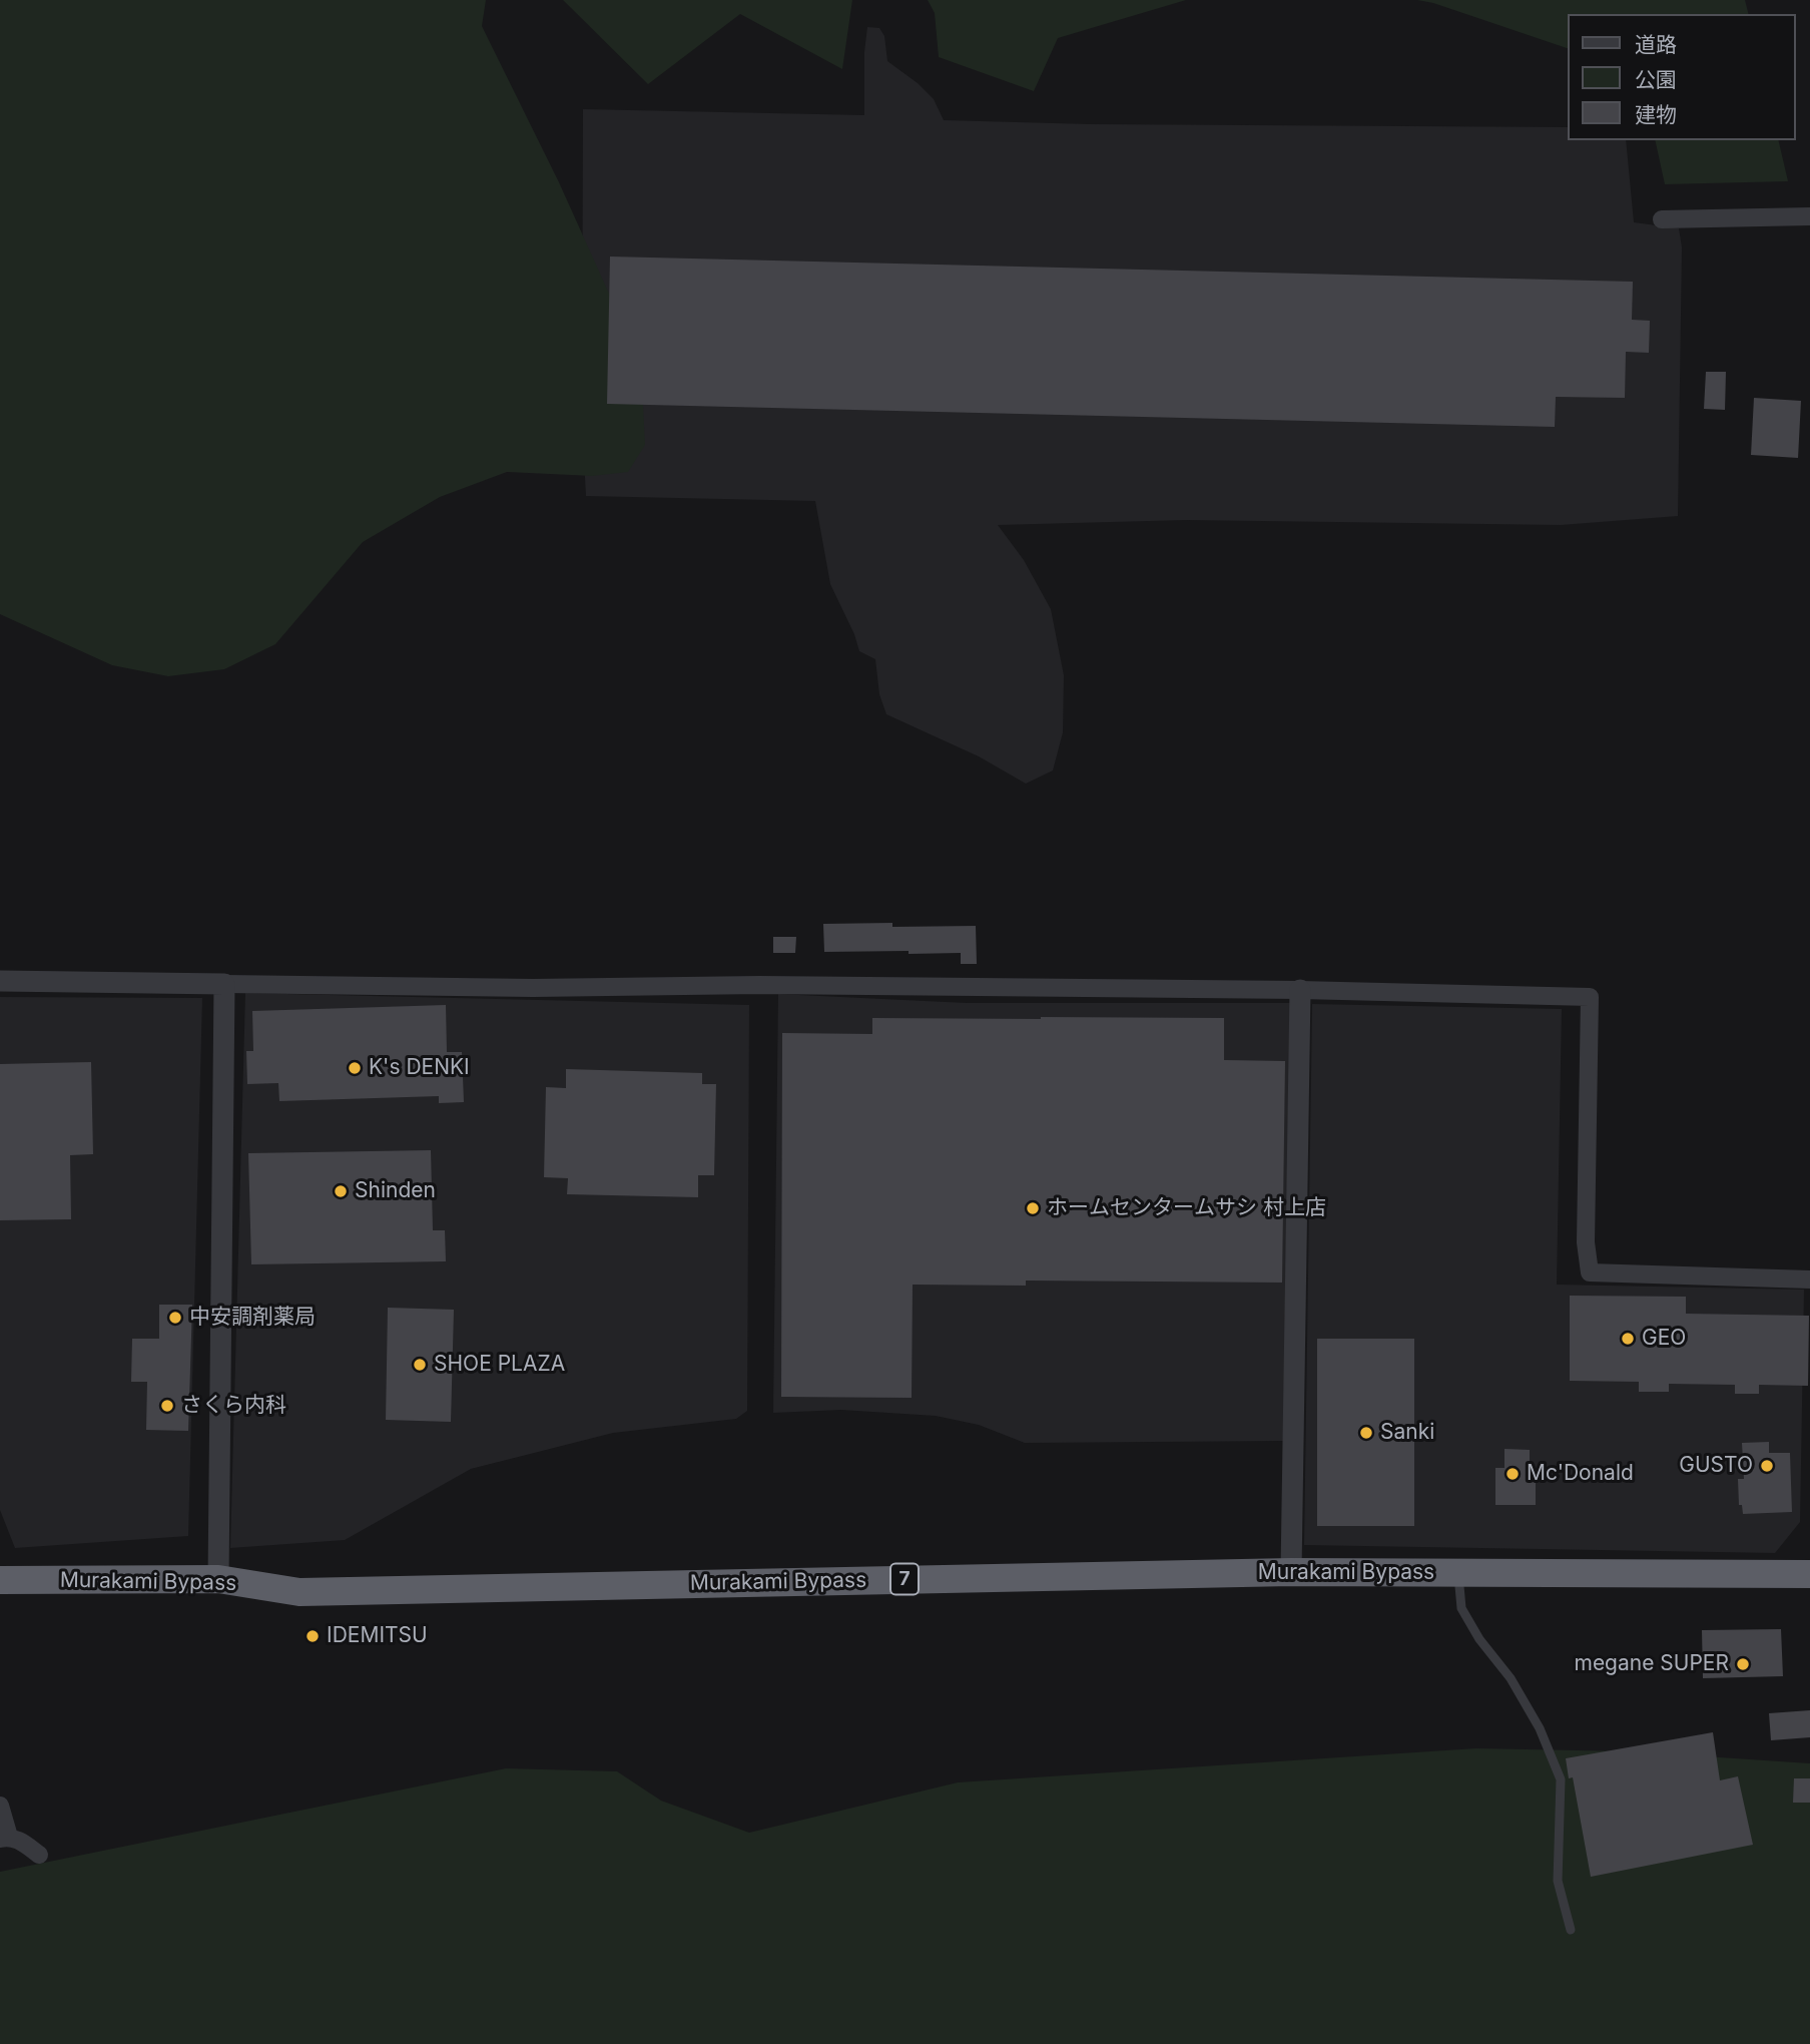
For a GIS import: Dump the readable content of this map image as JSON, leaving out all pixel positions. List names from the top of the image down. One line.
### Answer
{"streets":{"highway":["Murakami Bypass","7"]},"places":["K's DENKI","Shinden","ホームセンタームサシ 村上店","中安調剤薬局","GEO","SHOE PLAZA","さくら内科","Sanki","GUSTO","Mc'Donald","IDEMITSU","megane SUPER"],"legend":["道路","公園","建物"]}
